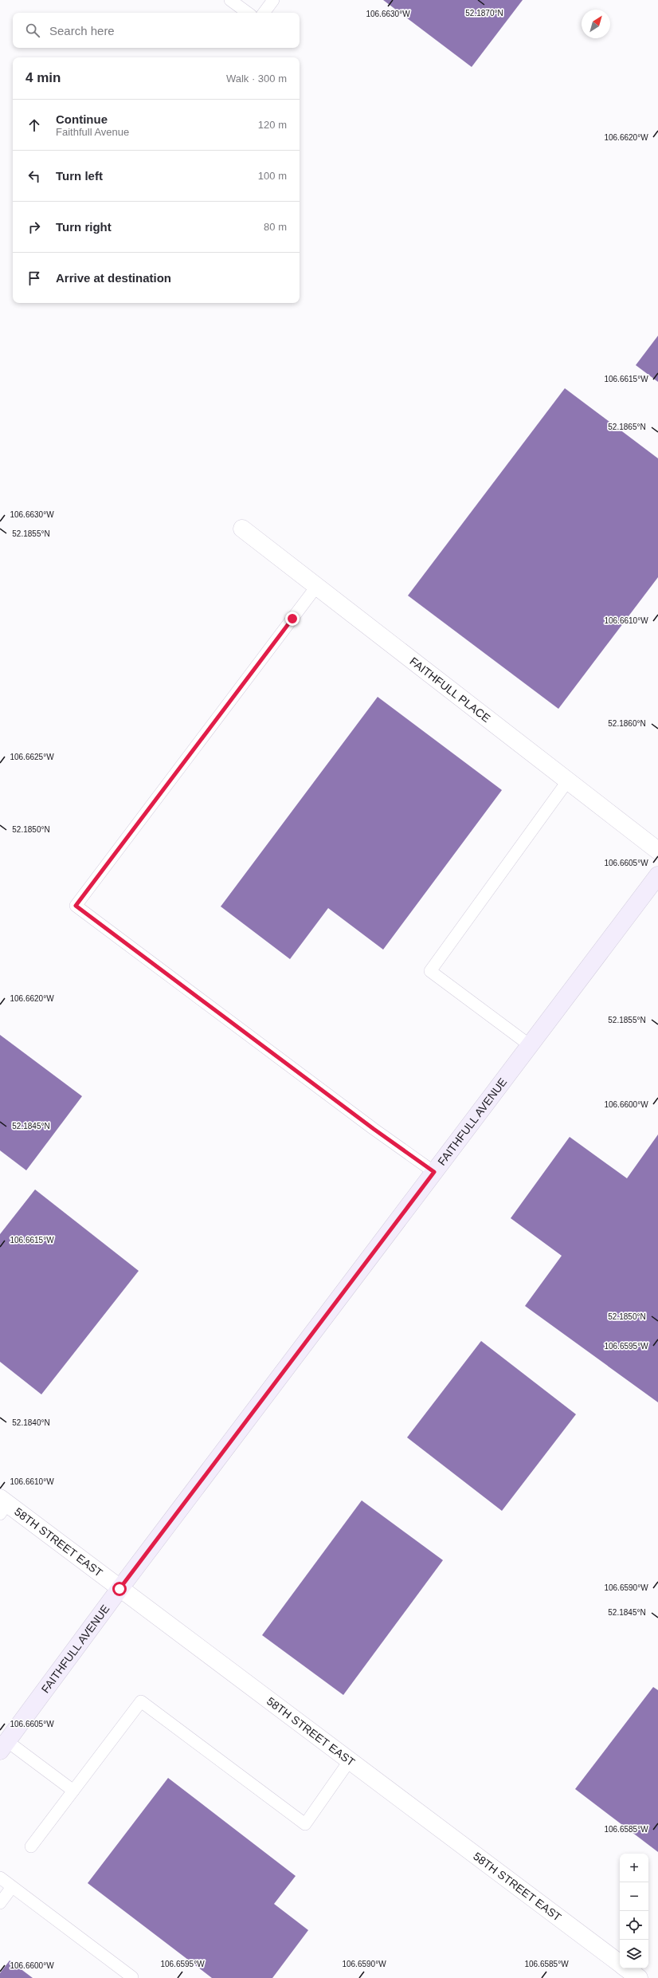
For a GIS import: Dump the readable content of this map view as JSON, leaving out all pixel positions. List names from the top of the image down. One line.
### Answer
{"streets":{"street":["FAITHFULL PLACE","FAITHFULL AVENUE","58TH STREET EAST"]},"crossings":[["FAITHFULL AVENUE","58TH STREET EAST"]],"north":"top right","page":{"search":"Search here","heading":["4 min","Walk · 300 m"],"list":[["Continue","Faithfull Avenue","120 m"],["Turn left","100 m"],["Turn right","80 m"],"Arrive at destination"],"map_buttons":["+","−"]},"coordinates":["52.1870°N","106.6630°W","106.6620°W","106.6615°W","52.1865°N","52.1855°N","106.6610°W","52.1860°N","106.6625°W","52.1850°N","106.6605°W","106.6600°W","52.1845°N","106.6595°W","52.1840°N","106.6590°W","106.6585°W"]}
